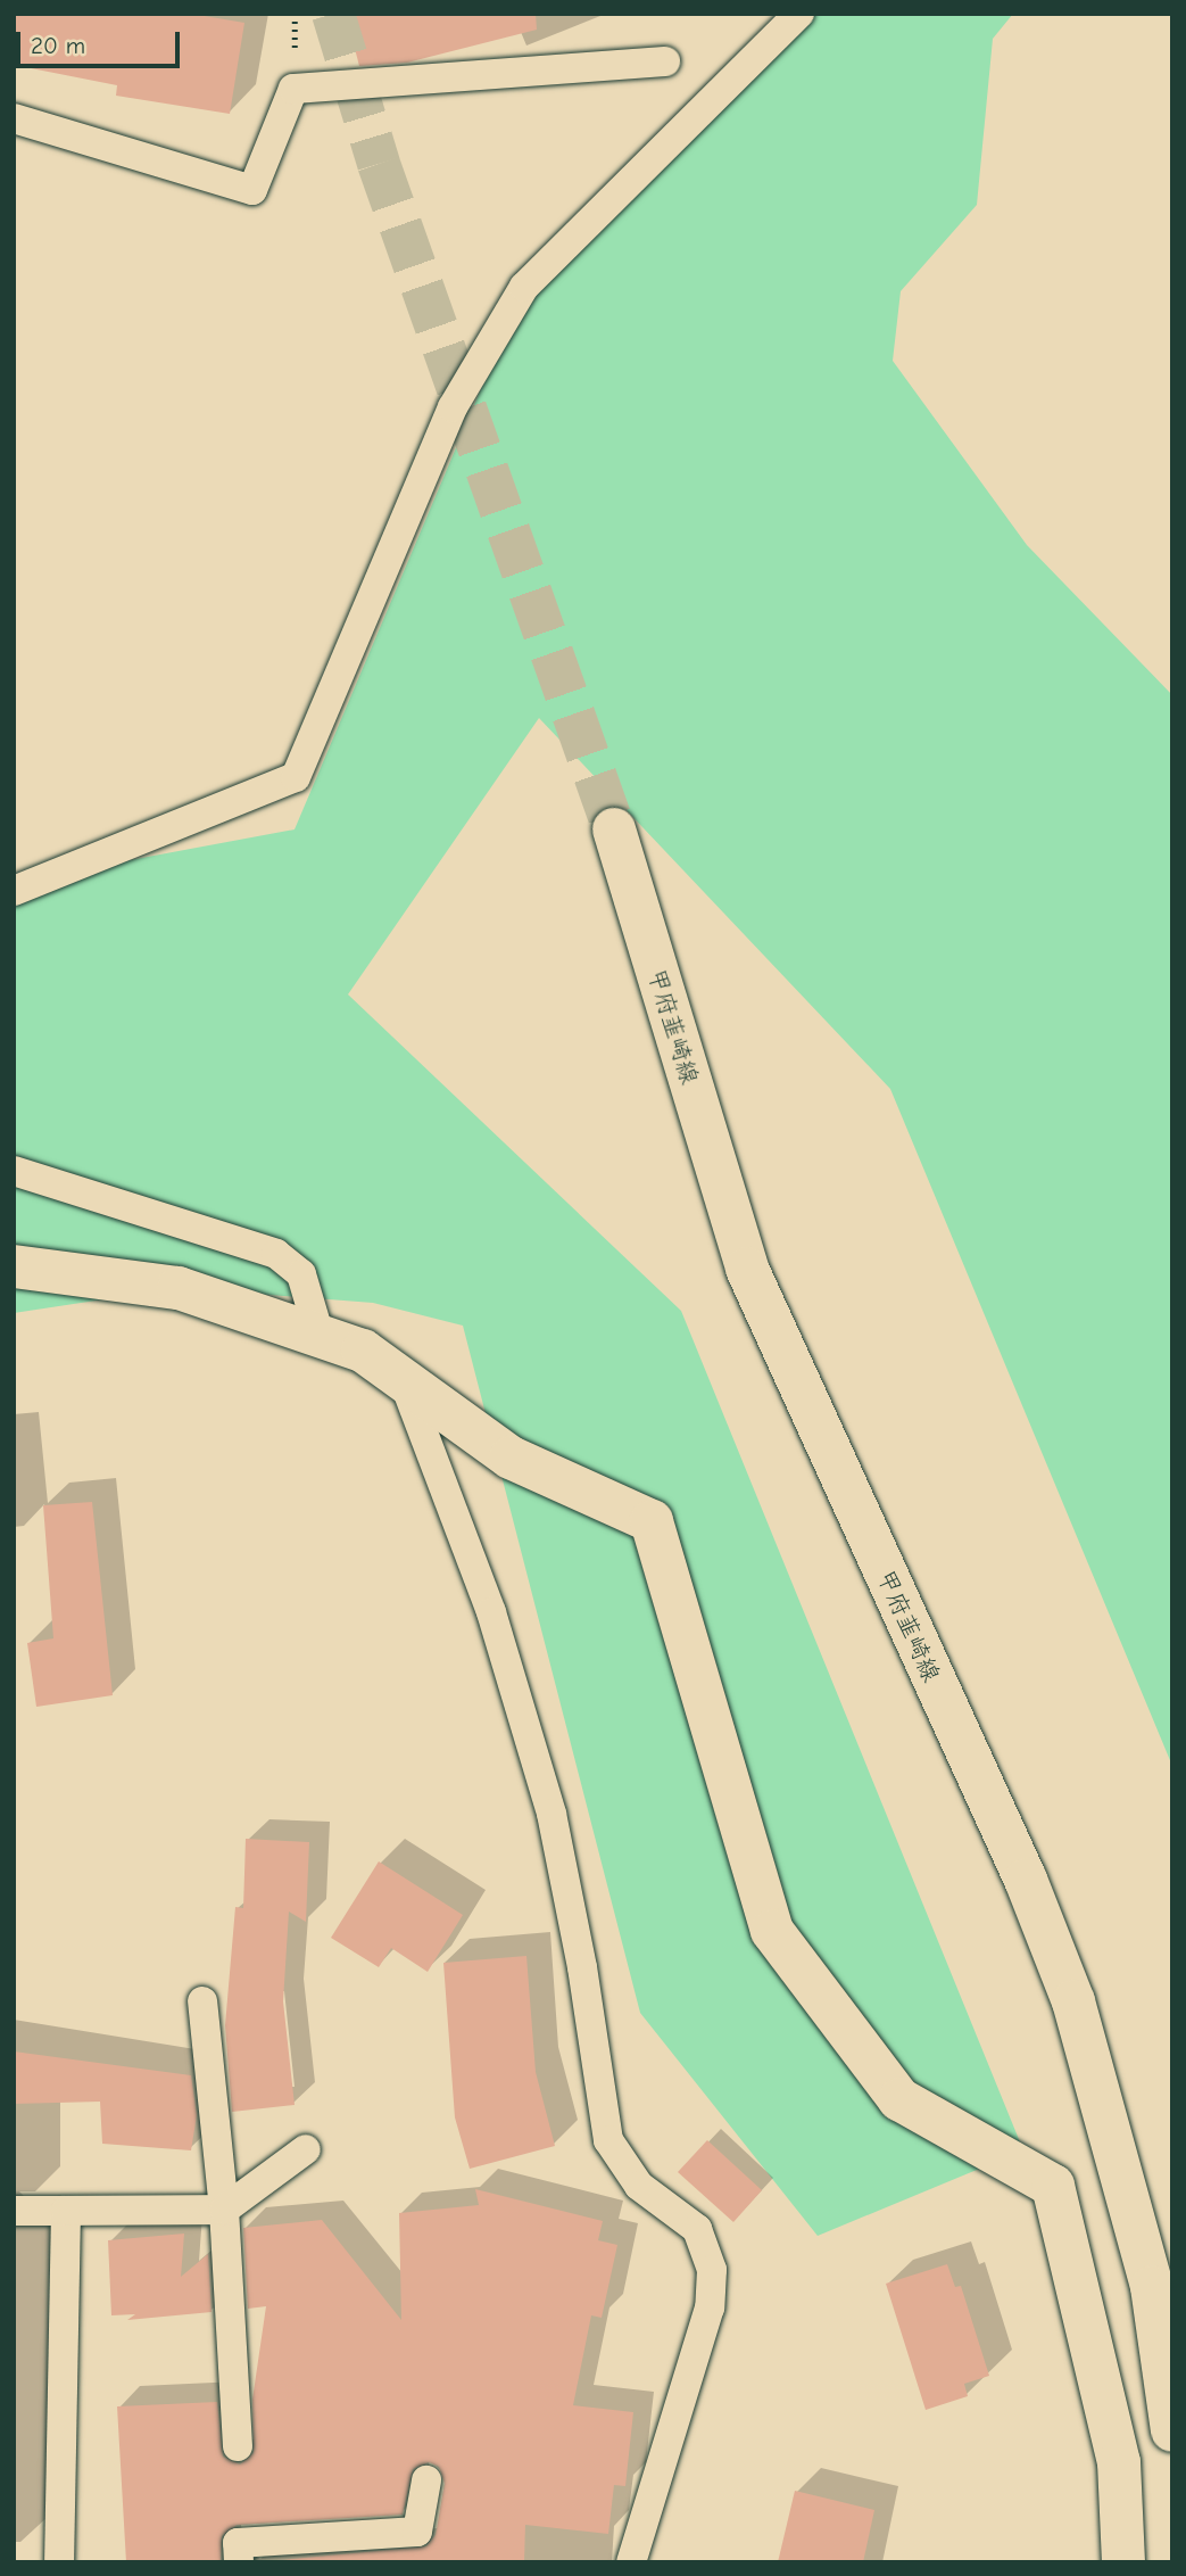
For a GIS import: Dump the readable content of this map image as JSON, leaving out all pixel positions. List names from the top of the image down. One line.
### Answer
{"streets":{"street":["甲府韮崎線"]},"scale_bar":"20 m"}
